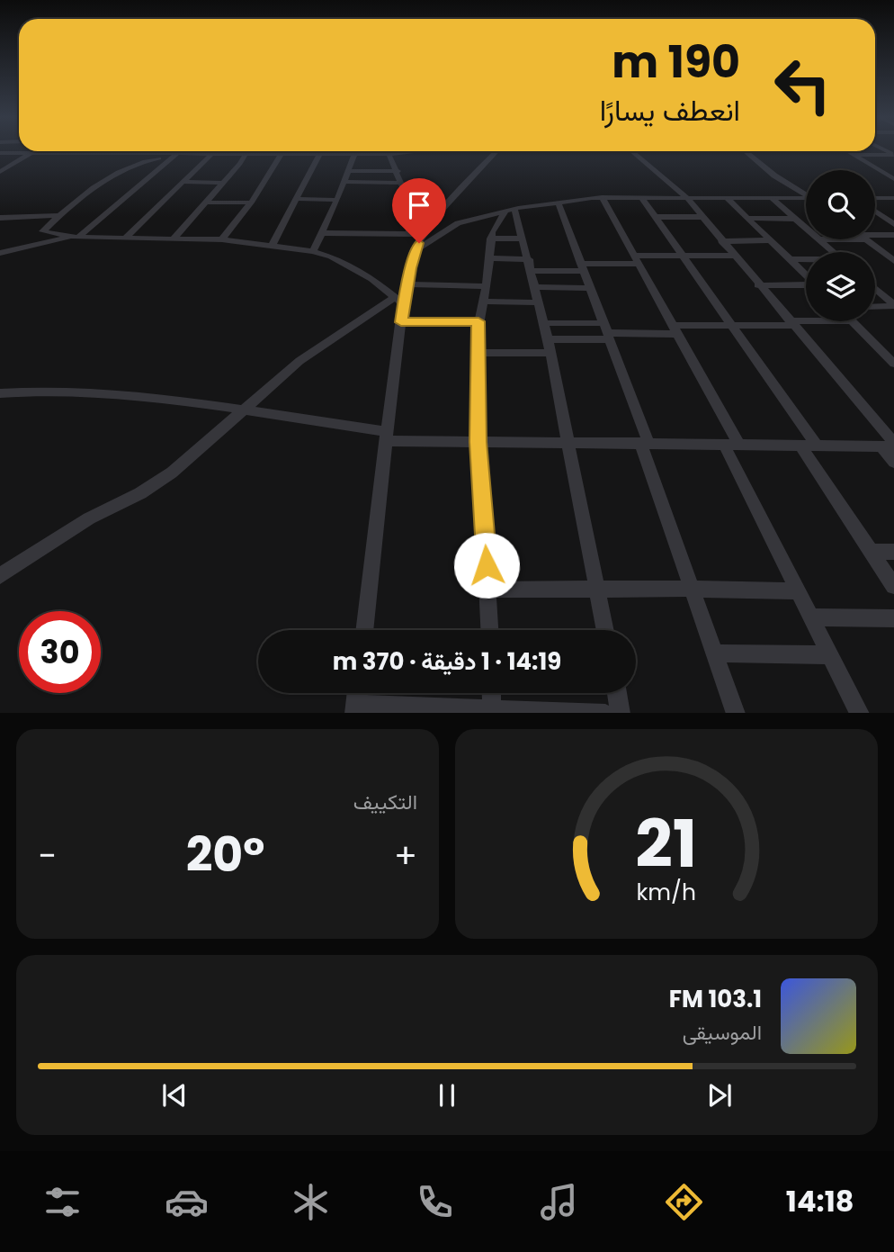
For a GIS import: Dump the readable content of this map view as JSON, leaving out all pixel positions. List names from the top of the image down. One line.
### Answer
{"page":{"turn":["190 m","انعطف يسارًا"],"limit":"30","trip":"14:19 · 1 دقيقة · 370 m","tile":"التكييف","heat":["−","20°","+"],"song":["103.1 FM","الموسيقى"],"tabs":"14:18","gauge":["21","km/h"]}}
